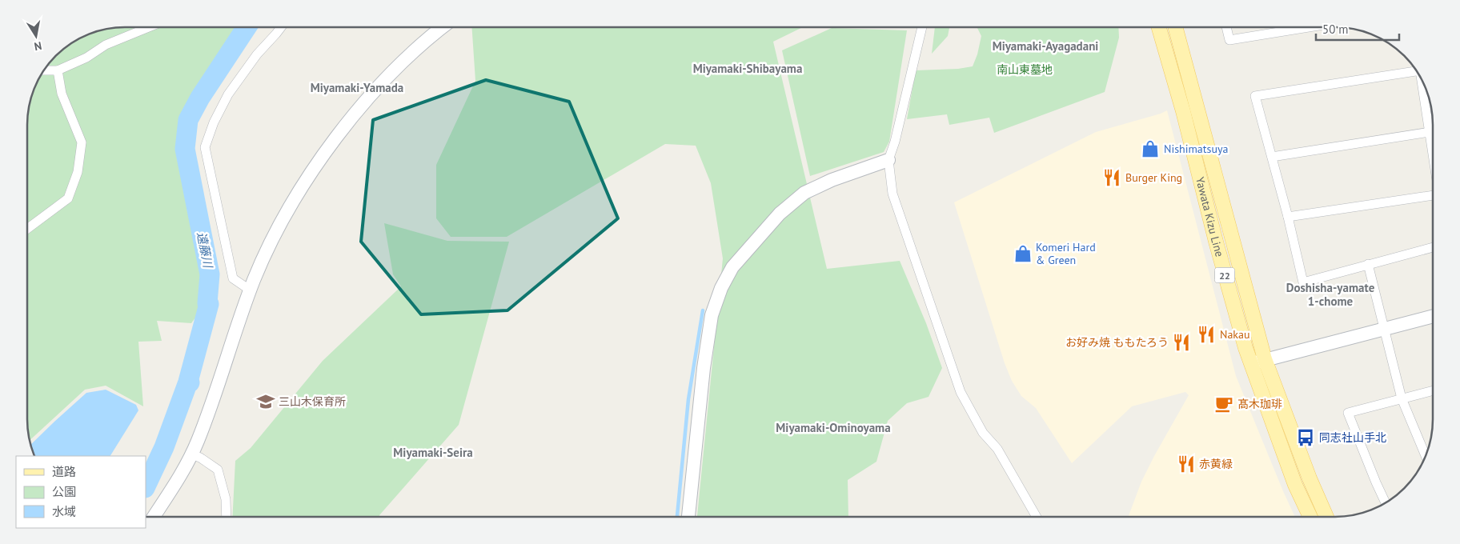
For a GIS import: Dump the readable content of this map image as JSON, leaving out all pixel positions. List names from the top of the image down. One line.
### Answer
{"streets":{"main road":["Yawata Kizu Line","22"]},"districts":["Miyamaki-Ayagadani","Miyamaki-Shibayama","Miyamaki-Yamada","Doshisha-yamate 1-chome","Miyamaki-Ominoyama","Miyamaki-Seira"],"water":["遠藤川"],"parks":["南山東墓地"],"places":{"shop":["Nishimatsuya","Komeri Hard & Green"],"restaurant":["Burger King","Nakau","お好み焼 ももたろう","赤黄緑"],"school or university":["三山木保育所"],"cafe":["髙木珈琲"],"bus stop":["同志社山手北"]},"legend":["道路","公園","水域"],"scale_bar":"50 m","north":"bottom"}
